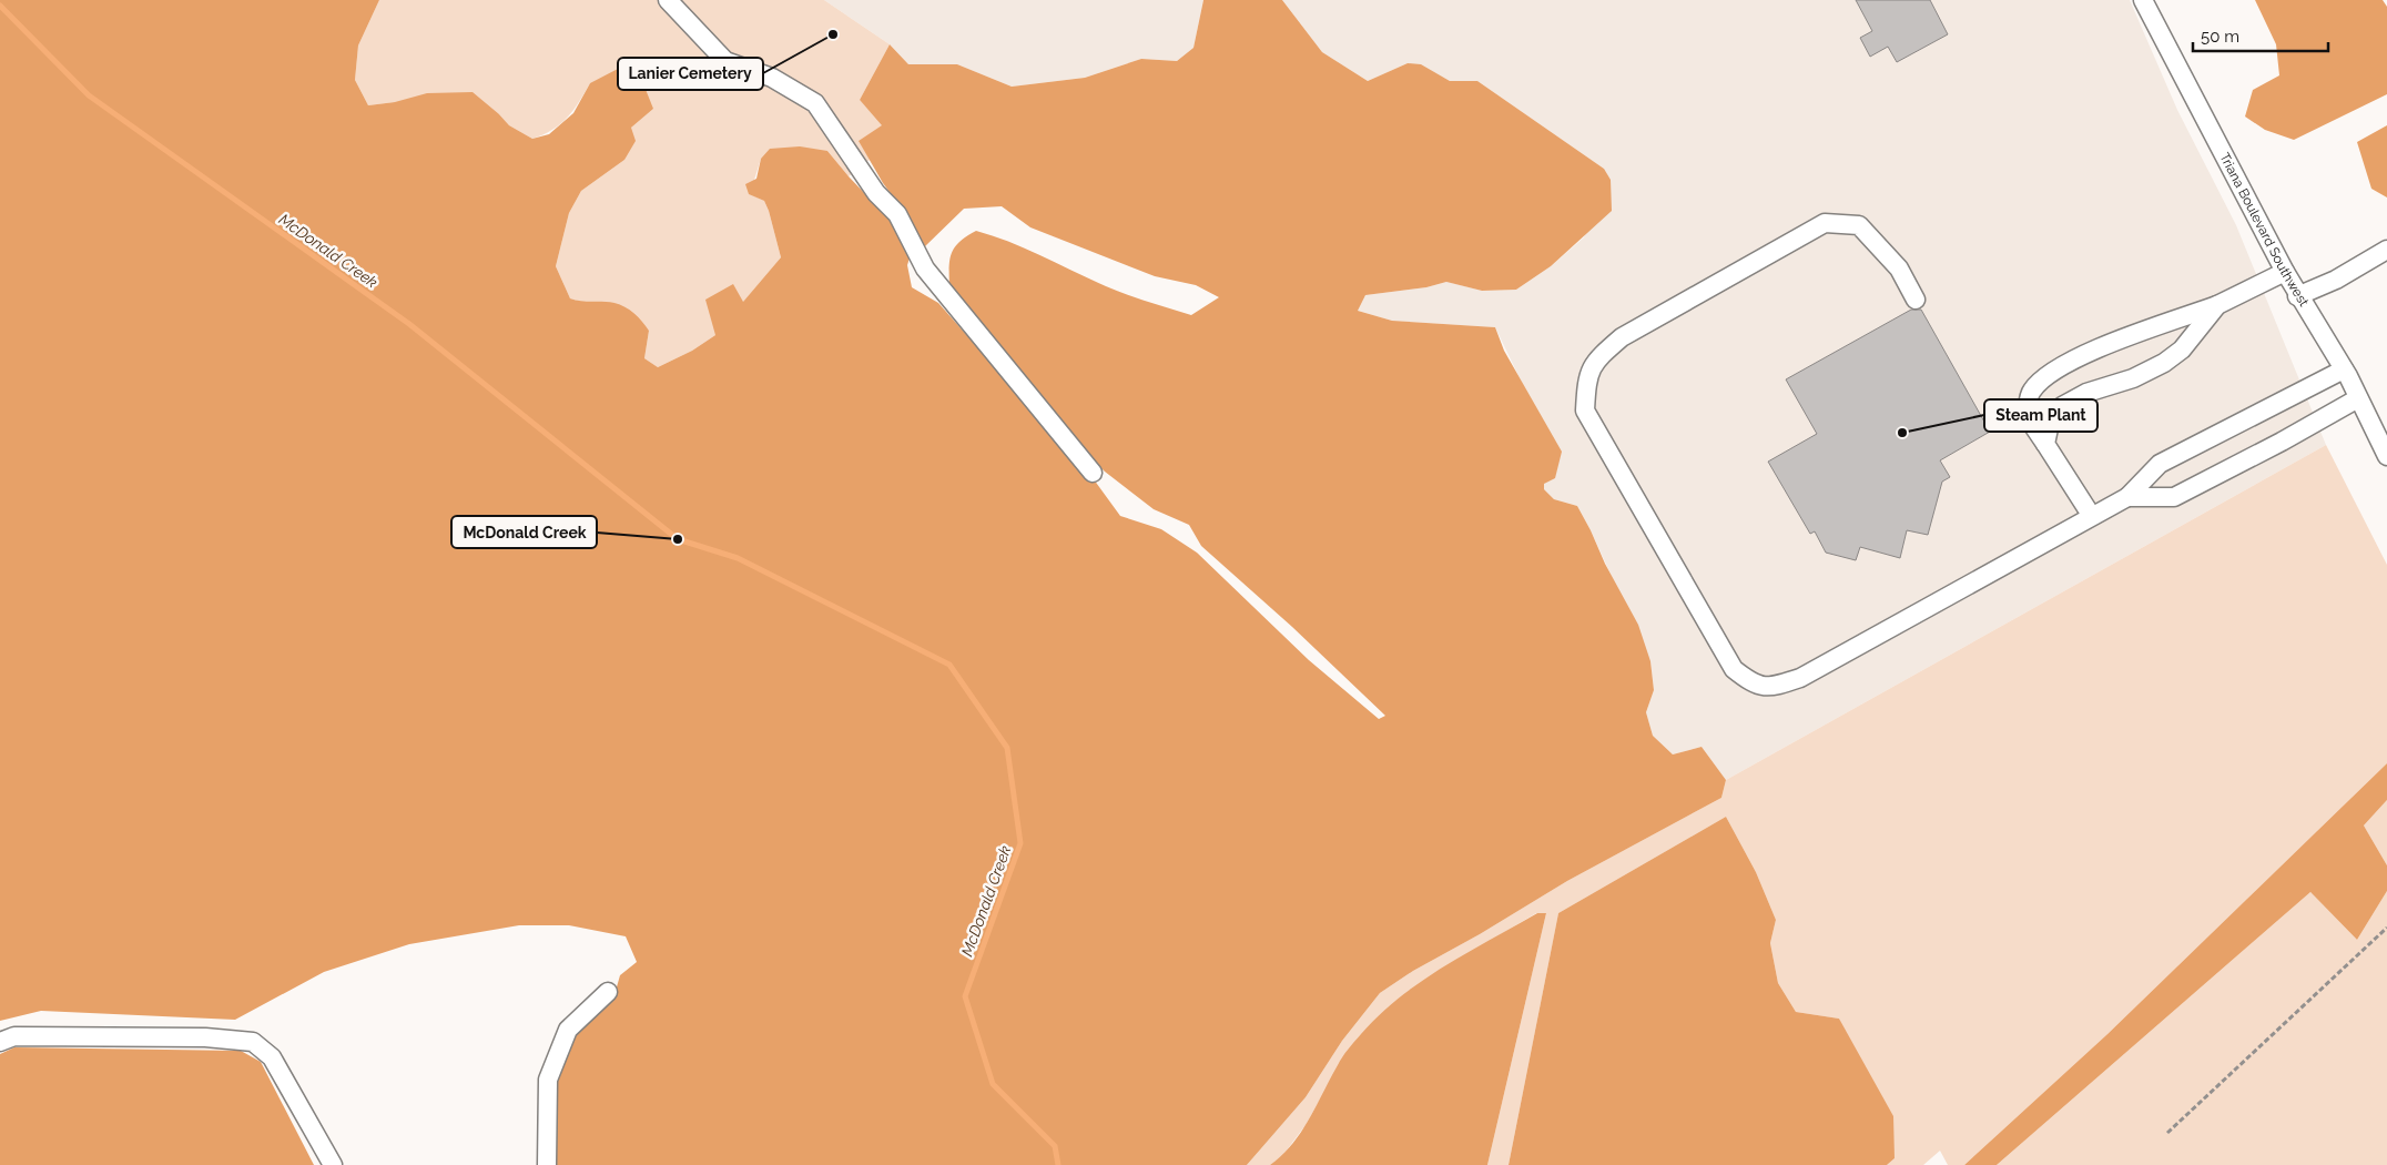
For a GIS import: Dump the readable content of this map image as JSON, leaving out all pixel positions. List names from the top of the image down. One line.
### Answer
{"streets":{"street":["Triana Boulevard Southwest"]},"water":["McDonald Creek"],"places":["Lanier Cemetery","Steam Plant","McDonald Creek"],"scale_bar":"50 m"}
